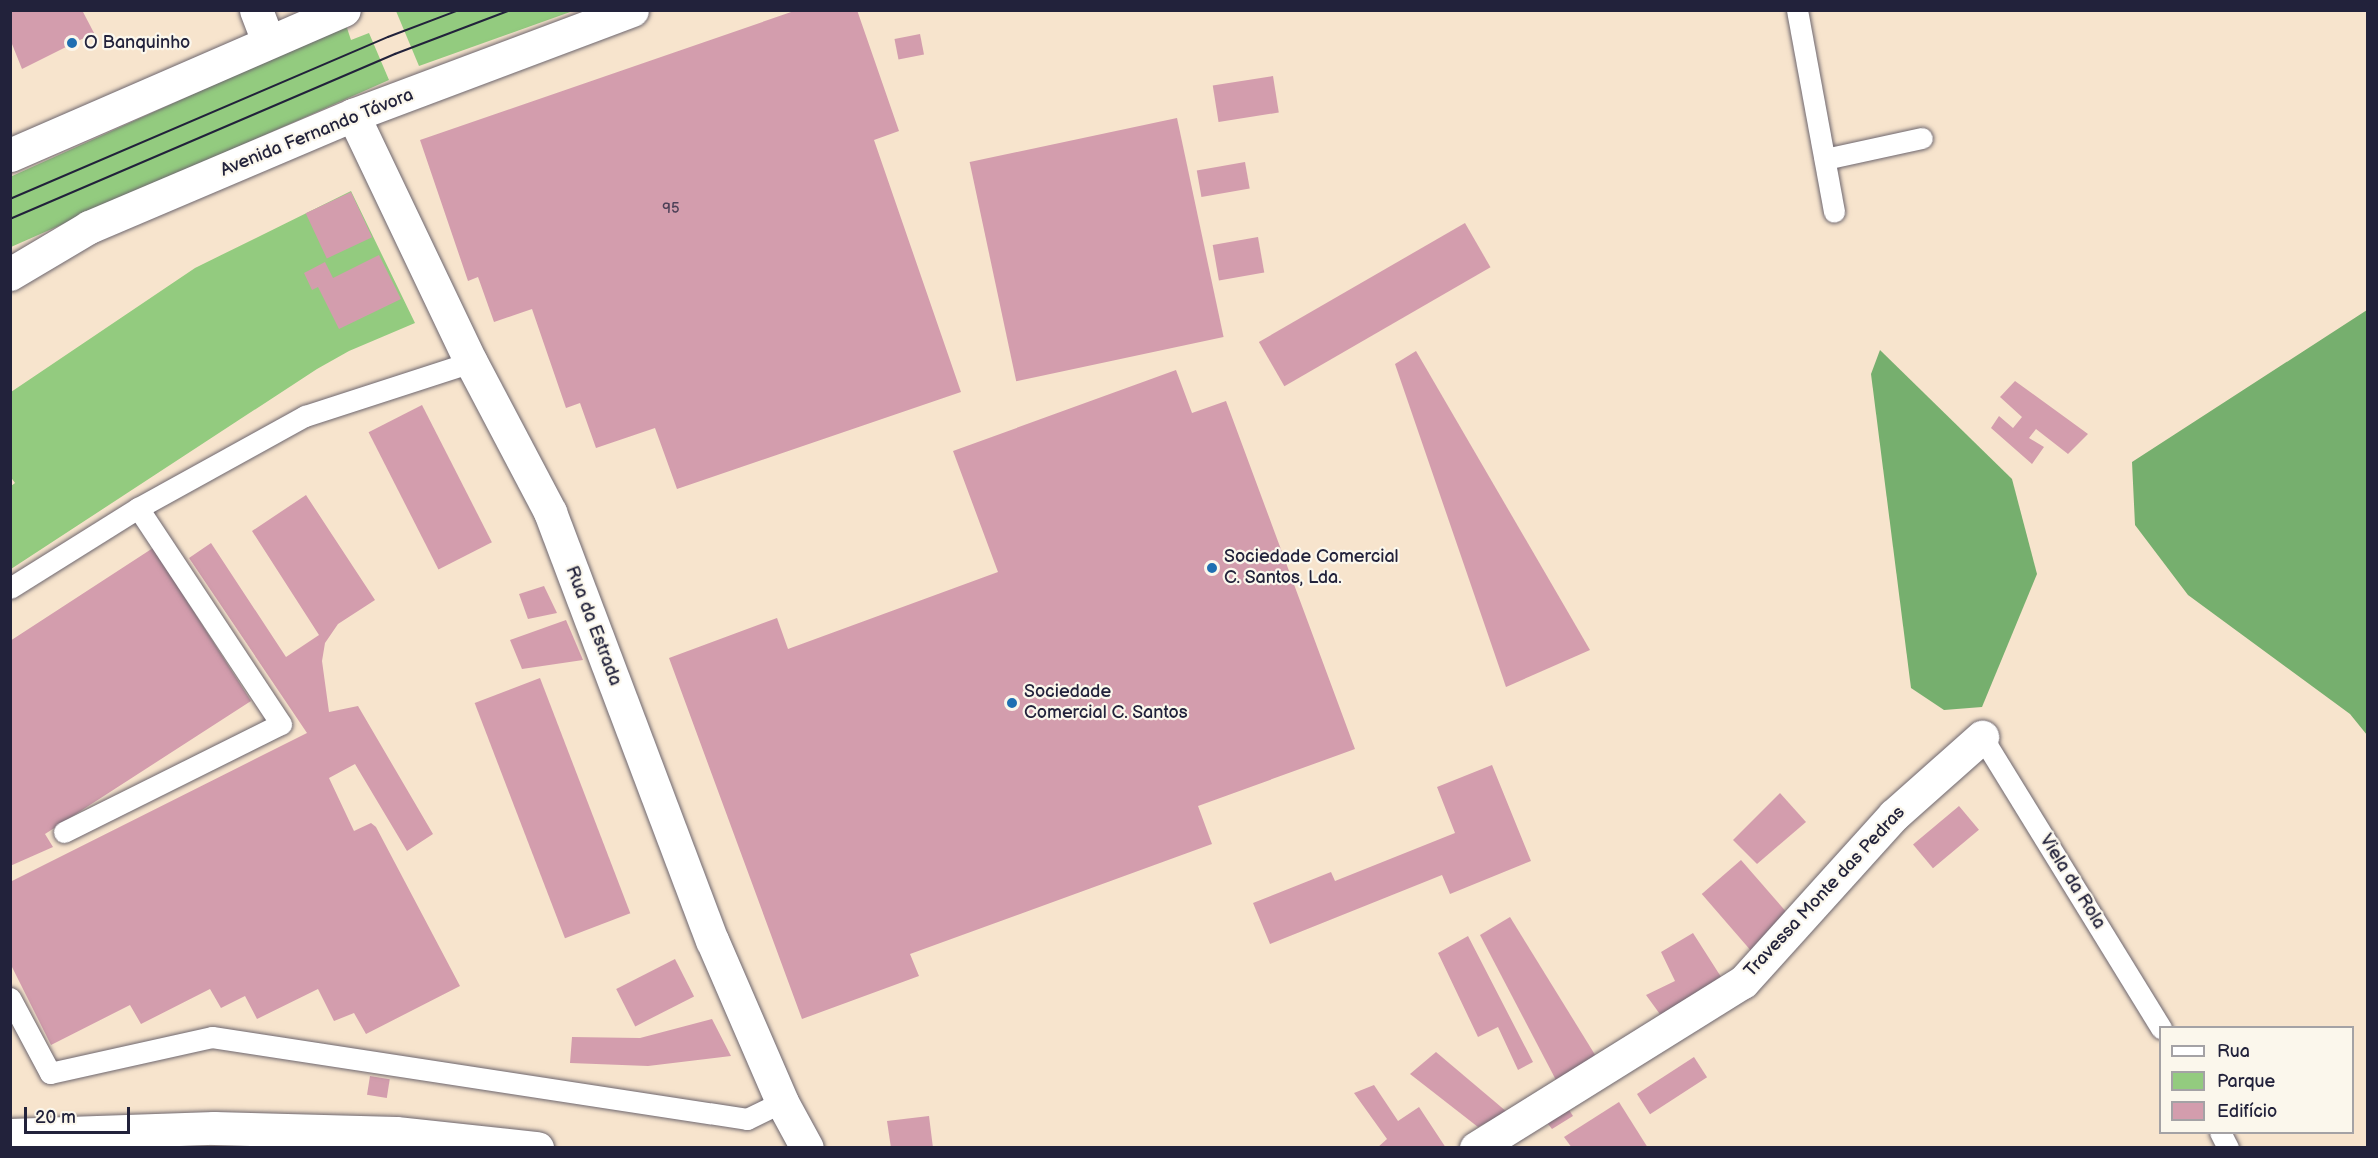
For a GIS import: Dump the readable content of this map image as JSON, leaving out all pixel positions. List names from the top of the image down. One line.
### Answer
{"streets":{"street":["Avenida Fernando Távora","Rua da Estrada","Travessa Monte das Pedras"],"lane":["Viela da Rola"]},"crossings":[["Avenida Fernando Távora","Rua da Estrada"],["Viela da Rola","Travessa Monte das Pedras"]],"places":["O Banquinho","Sociedade Comercial C. Santos, Lda.","Sociedade Comercial C. Santos"],"house_numbers":["95"],"legend":["Rua","Parque","Edifício"],"scale_bar":"20 m"}
